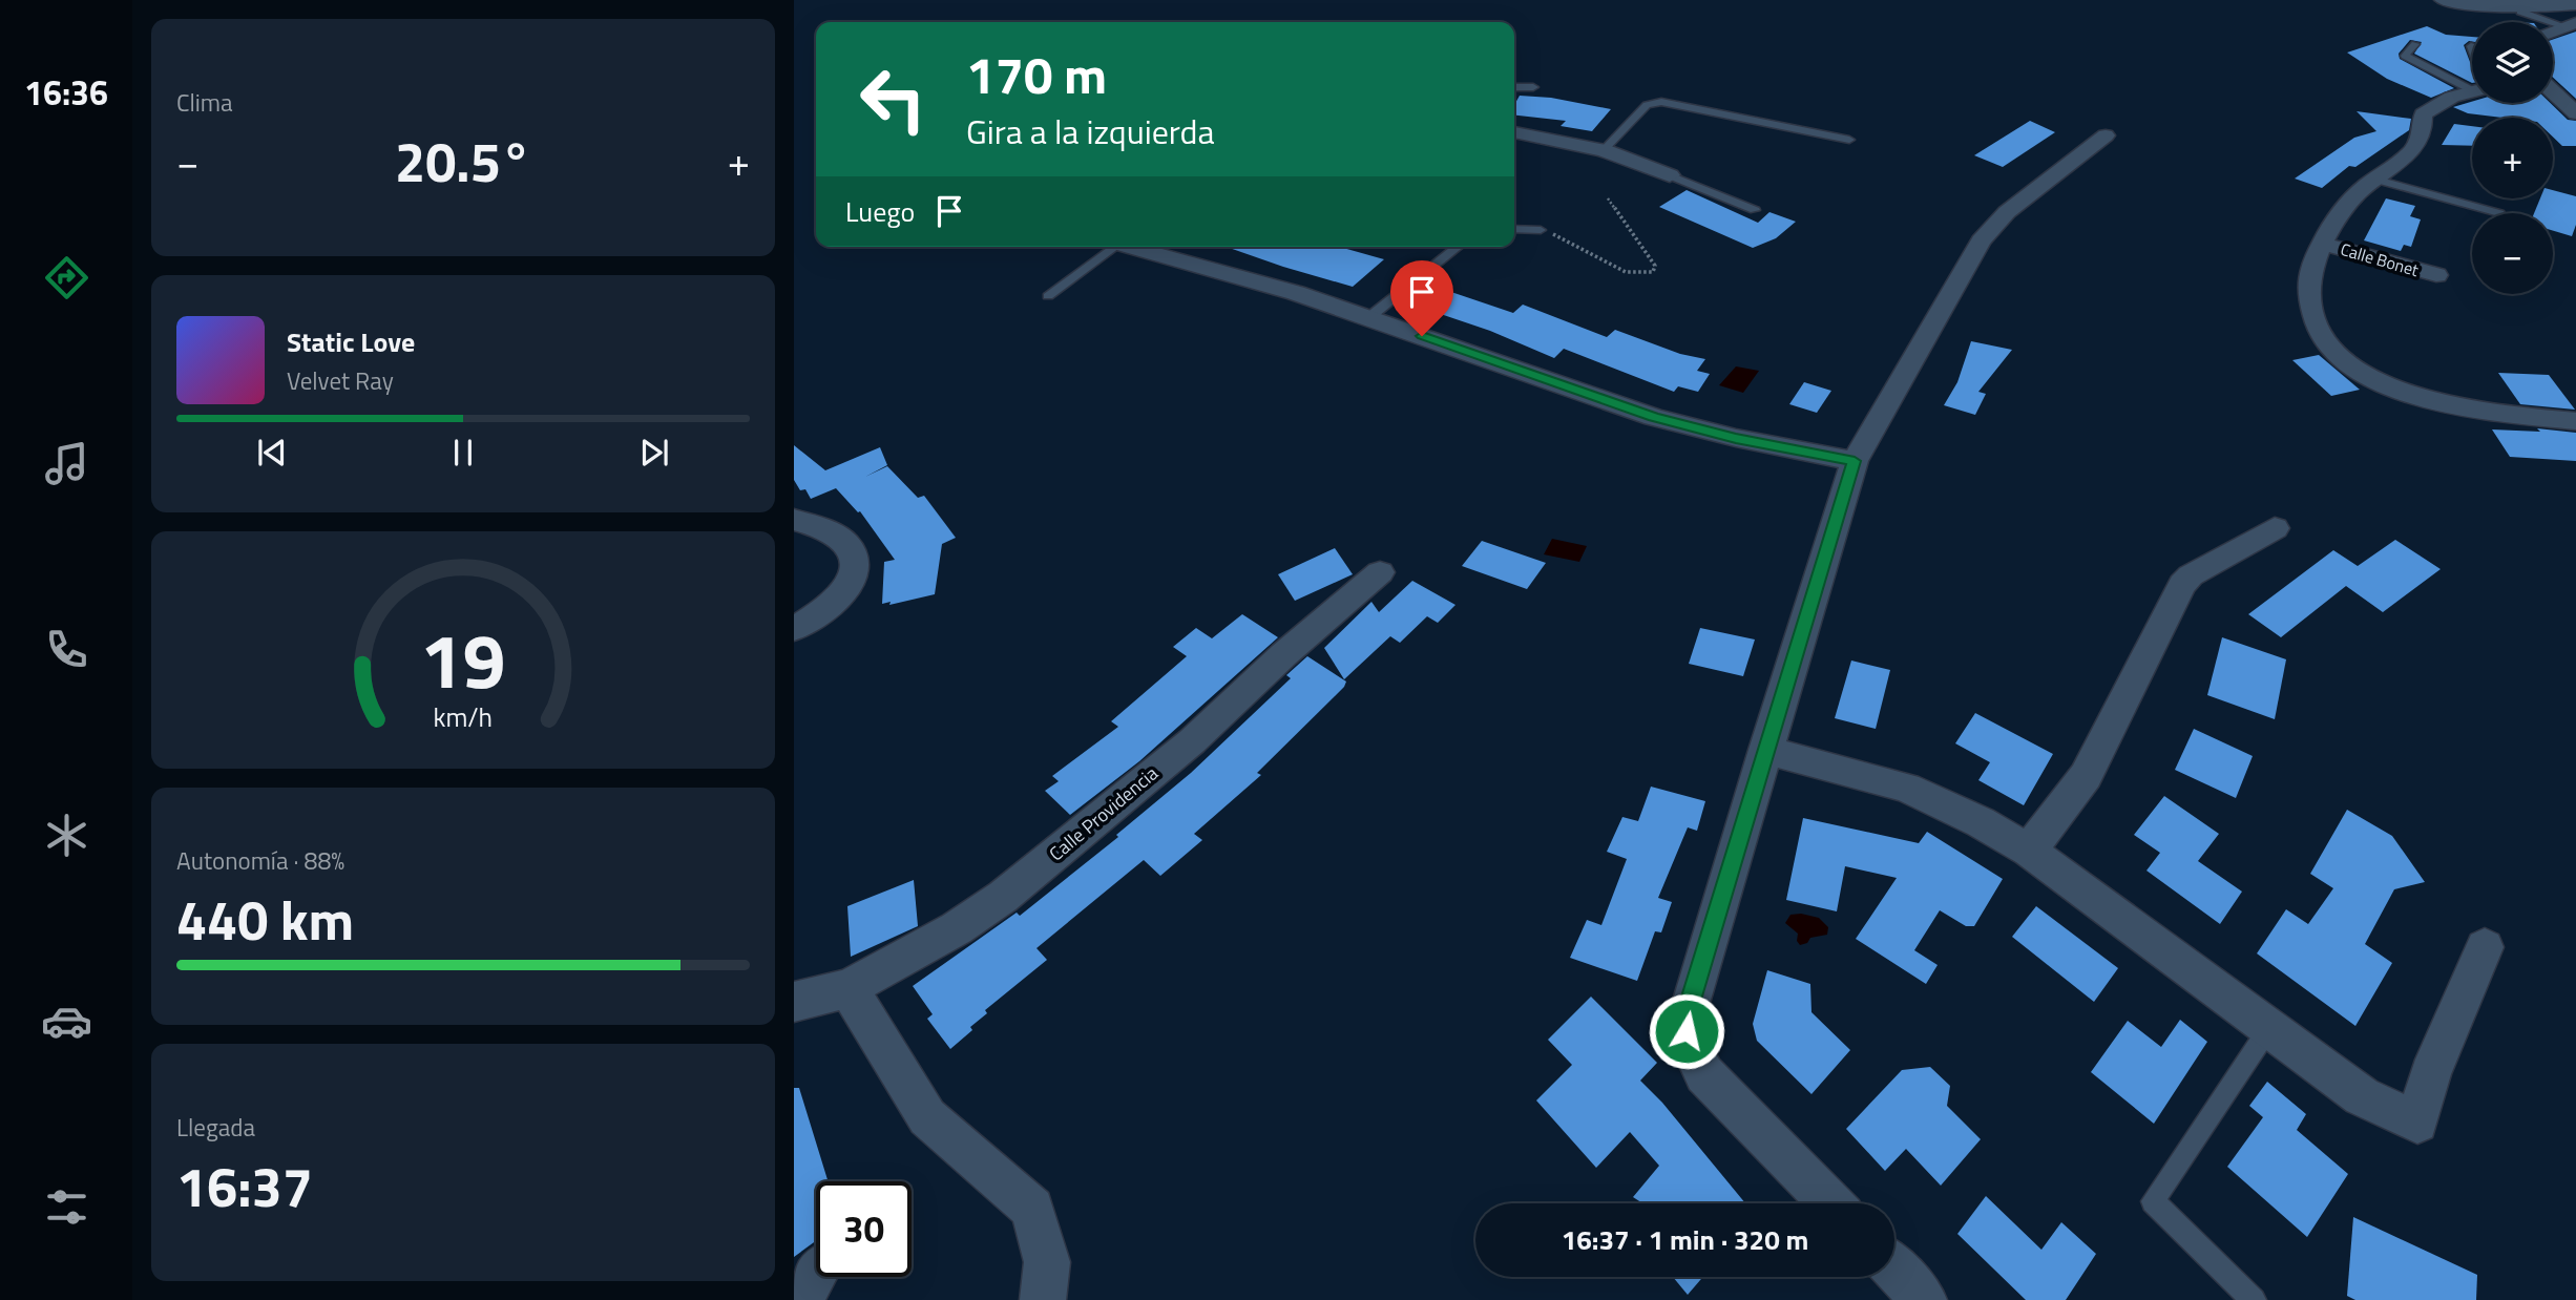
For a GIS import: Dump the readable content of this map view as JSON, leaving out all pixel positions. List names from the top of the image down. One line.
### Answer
{"streets":{"street":["Calle Bonet","Calle Providencia"]},"page":{"tabs":"16:36","tile":["Clima",["Autonomía · 88%","440 km"],["Llegada","16:37"]],"map_buttons":["+","−"],"turn":["170 m","Gira a la izquierda"],"heat":["−","20.5°","+"],"then":"Luego","song":["Static Love","Velvet Ray"],"limit":"30","trip":"16:37 · 1 min · 320 m","gauge":["19","km/h"]}}
